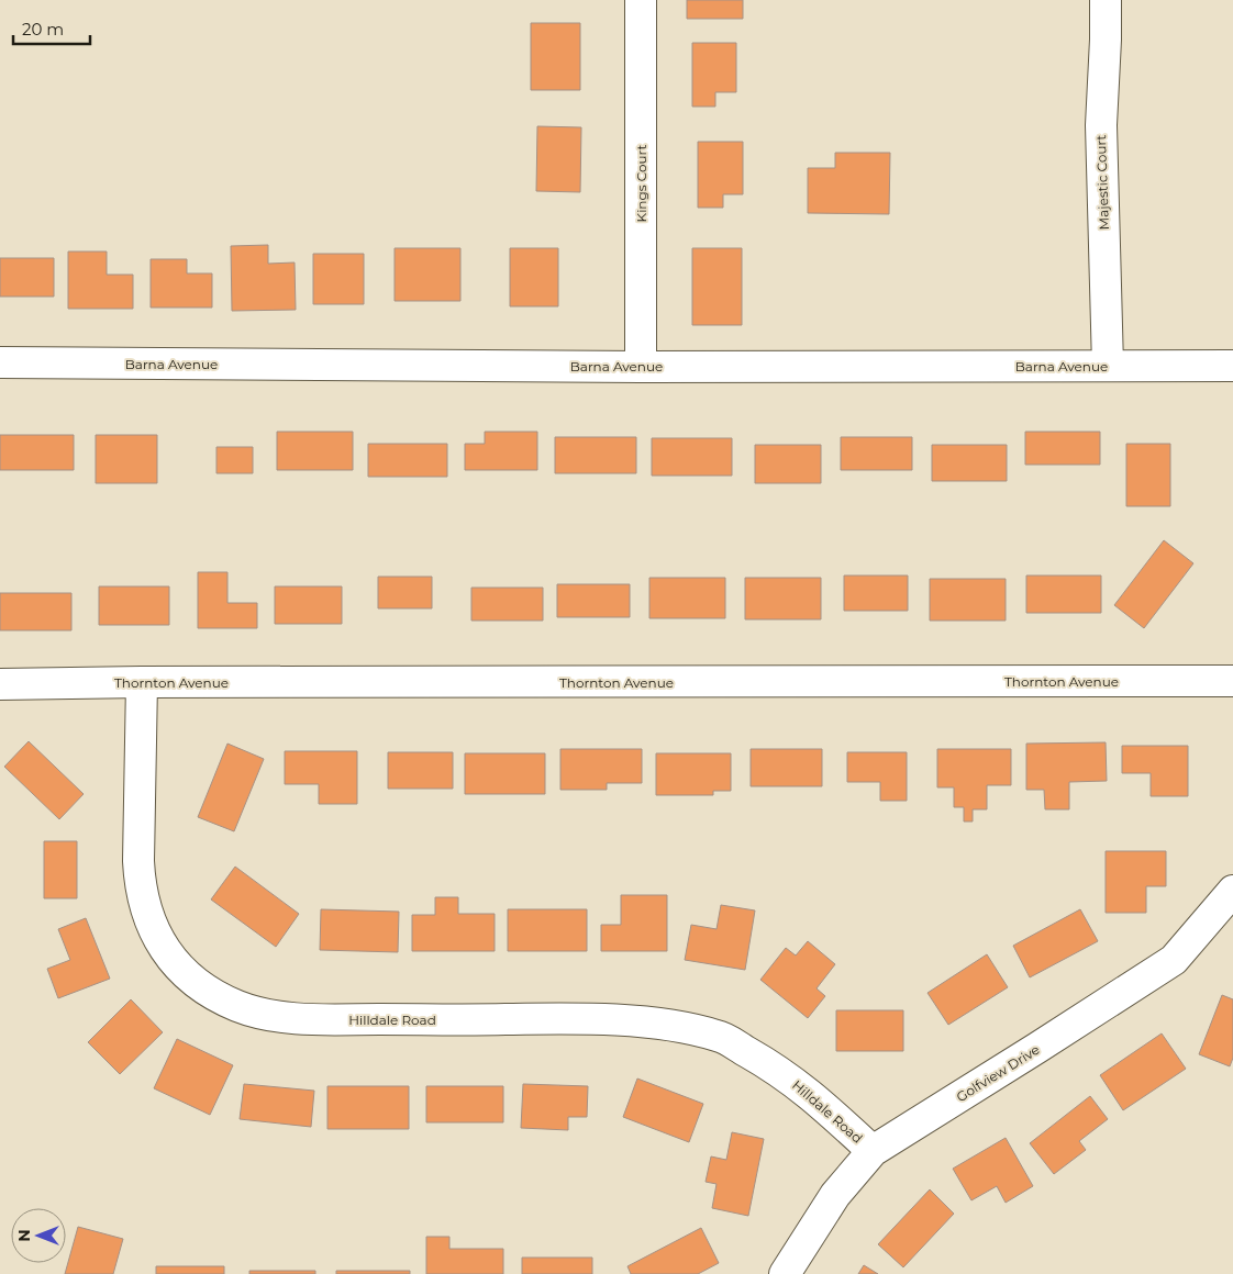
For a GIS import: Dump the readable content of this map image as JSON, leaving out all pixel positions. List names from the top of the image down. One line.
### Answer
{"streets":{"street":["Majestic Court","Kings Court","Barna Avenue","Thornton Avenue","Hilldale Road","Golfview Drive"]},"crossings":[["Majestic Court","Barna Avenue"],["Kings Court","Barna Avenue"],["Thornton Avenue","Hilldale Road"],["Hilldale Road","Golfview Drive"]],"scale_bar":"20 m","north":"left"}
